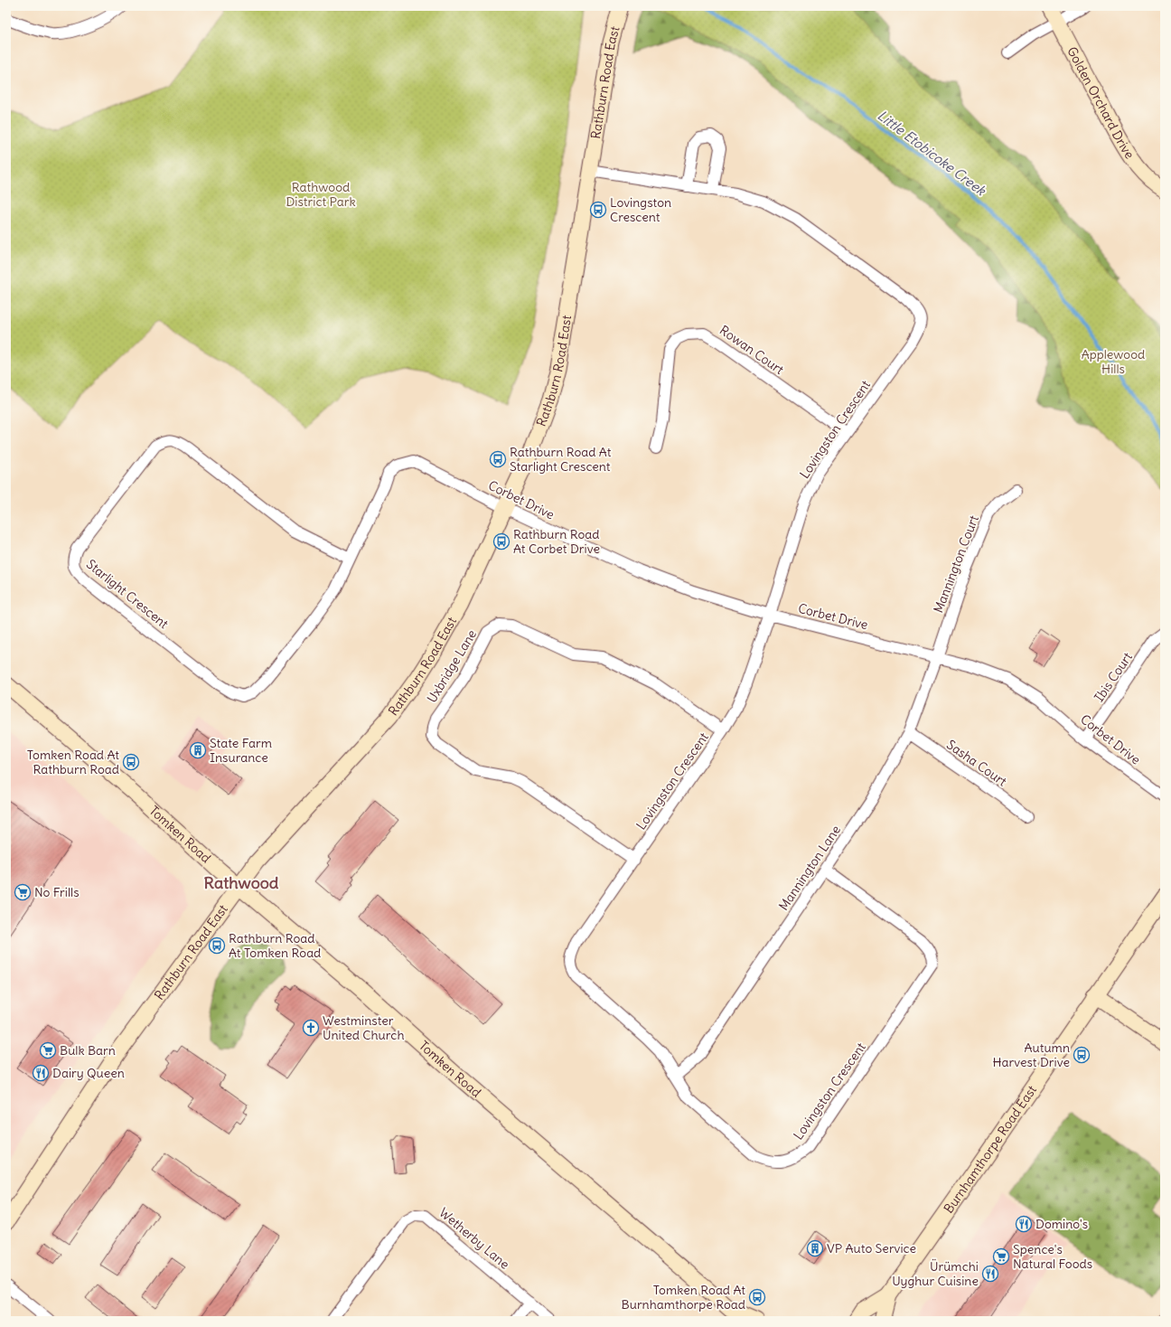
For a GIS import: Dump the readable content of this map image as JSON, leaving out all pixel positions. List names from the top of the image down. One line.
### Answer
{"streets":{"street":["Rathburn Road East","Golden Orchard Drive","Rowan Court","Lovingston Crescent","Corbet Drive","Mannington Court","Starlight Crescent","Uxbridge Lane","Ibis Court","Sasha Court","Tomken Road","Mannington Lane","Burnhamthorpe Road East","Wetherby Lane"]},"crossings":[["Rathburn Road East","Lovingston Crescent"],["Rathburn Road East","Corbet Drive"],["Rathburn Road East","Tomken Road"],["Rowan Court","Lovingston Crescent"],["Lovingston Crescent","Corbet Drive"],["Lovingston Crescent","Uxbridge Lane"],["Lovingston Crescent","Mannington Lane"],["Corbet Drive","Mannington Court"],["Corbet Drive","Starlight Crescent"],["Corbet Drive","Ibis Court"],["Corbet Drive","Mannington Lane"],["Mannington Court","Mannington Lane"],["Sasha Court","Mannington Lane"]],"districts":["Rathwood"],"water":["Little Etobicoke Creek"],"parks":["Rathwood District Park","Applewood Hills"],"places":{"bus stop":["Lovingston Crescent","Rathburn Road At Starlight Crescent","Rathburn Road At Corbet Drive","Tomken Road At Rathburn Road","Rathburn Road At Tomken Road","Autumn Harvest Drive","Tomken Road At Burnhamthorpe Road"],"building":["State Farm Insurance","VP Auto Service"],"supermarket":["No Frills","Bulk Barn","Spence's Natural Foods"],"church":["Westminster United Church"],"restaurant":["Dairy Queen","Domino's","Ürümchi Uyghur Cuisine"]}}
